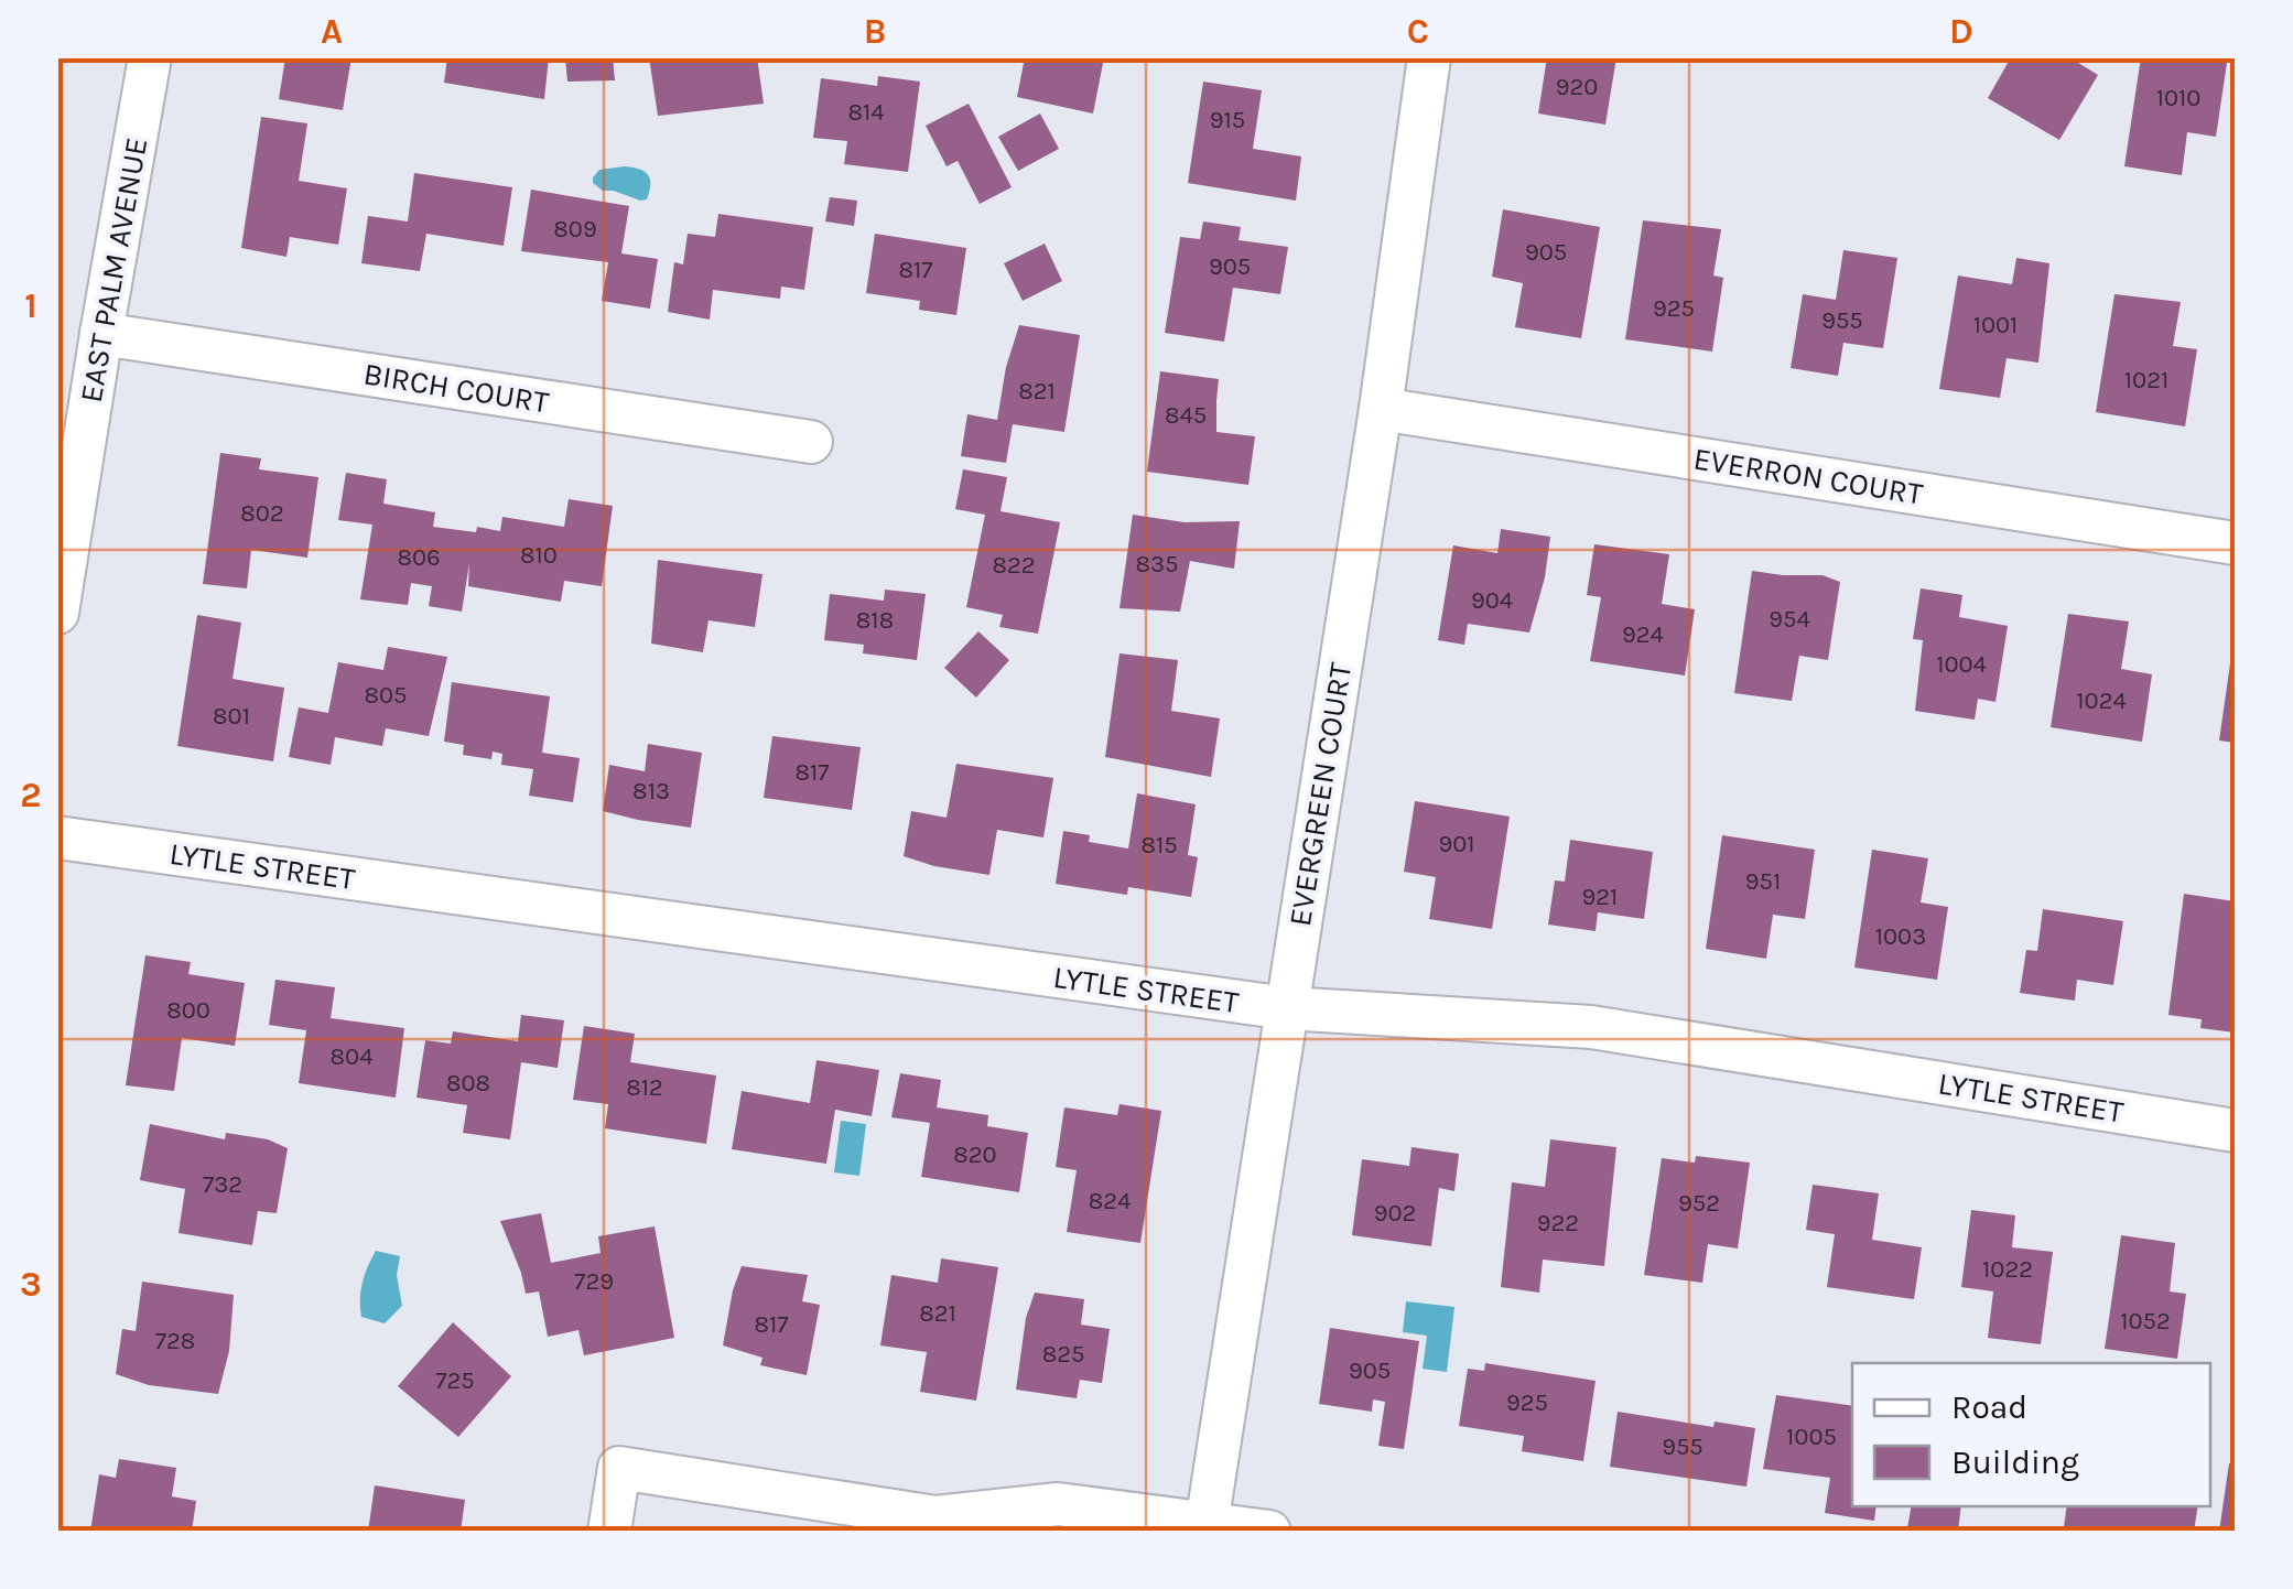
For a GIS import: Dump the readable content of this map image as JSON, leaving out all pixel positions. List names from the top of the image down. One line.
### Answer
{"streets":{"street":["EAST PALM AVENUE","BIRCH COURT","EVERRON COURT","EVERGREEN COURT","LYTLE STREET"]},"crossings":[["EAST PALM AVENUE","BIRCH COURT"],["EVERRON COURT","EVERGREEN COURT"],["EVERGREEN COURT","LYTLE STREET"]],"house_numbers":["920","1010","814","915","809","905","905","817","925","955","1001","1021","821","845","802","810","806","835","822","904","954","818","924","1004","805","1024","801","817","813","901","815","951","921","1003","800","804","808","812","820","732","824","952","902","922","1022","729","821","1052","817","728","825","905","725","925","1005","955"],"legend":["Road","Building"],"grid":{"columns":["A","B","C","D"],"rows":["1","2","3"]}}
